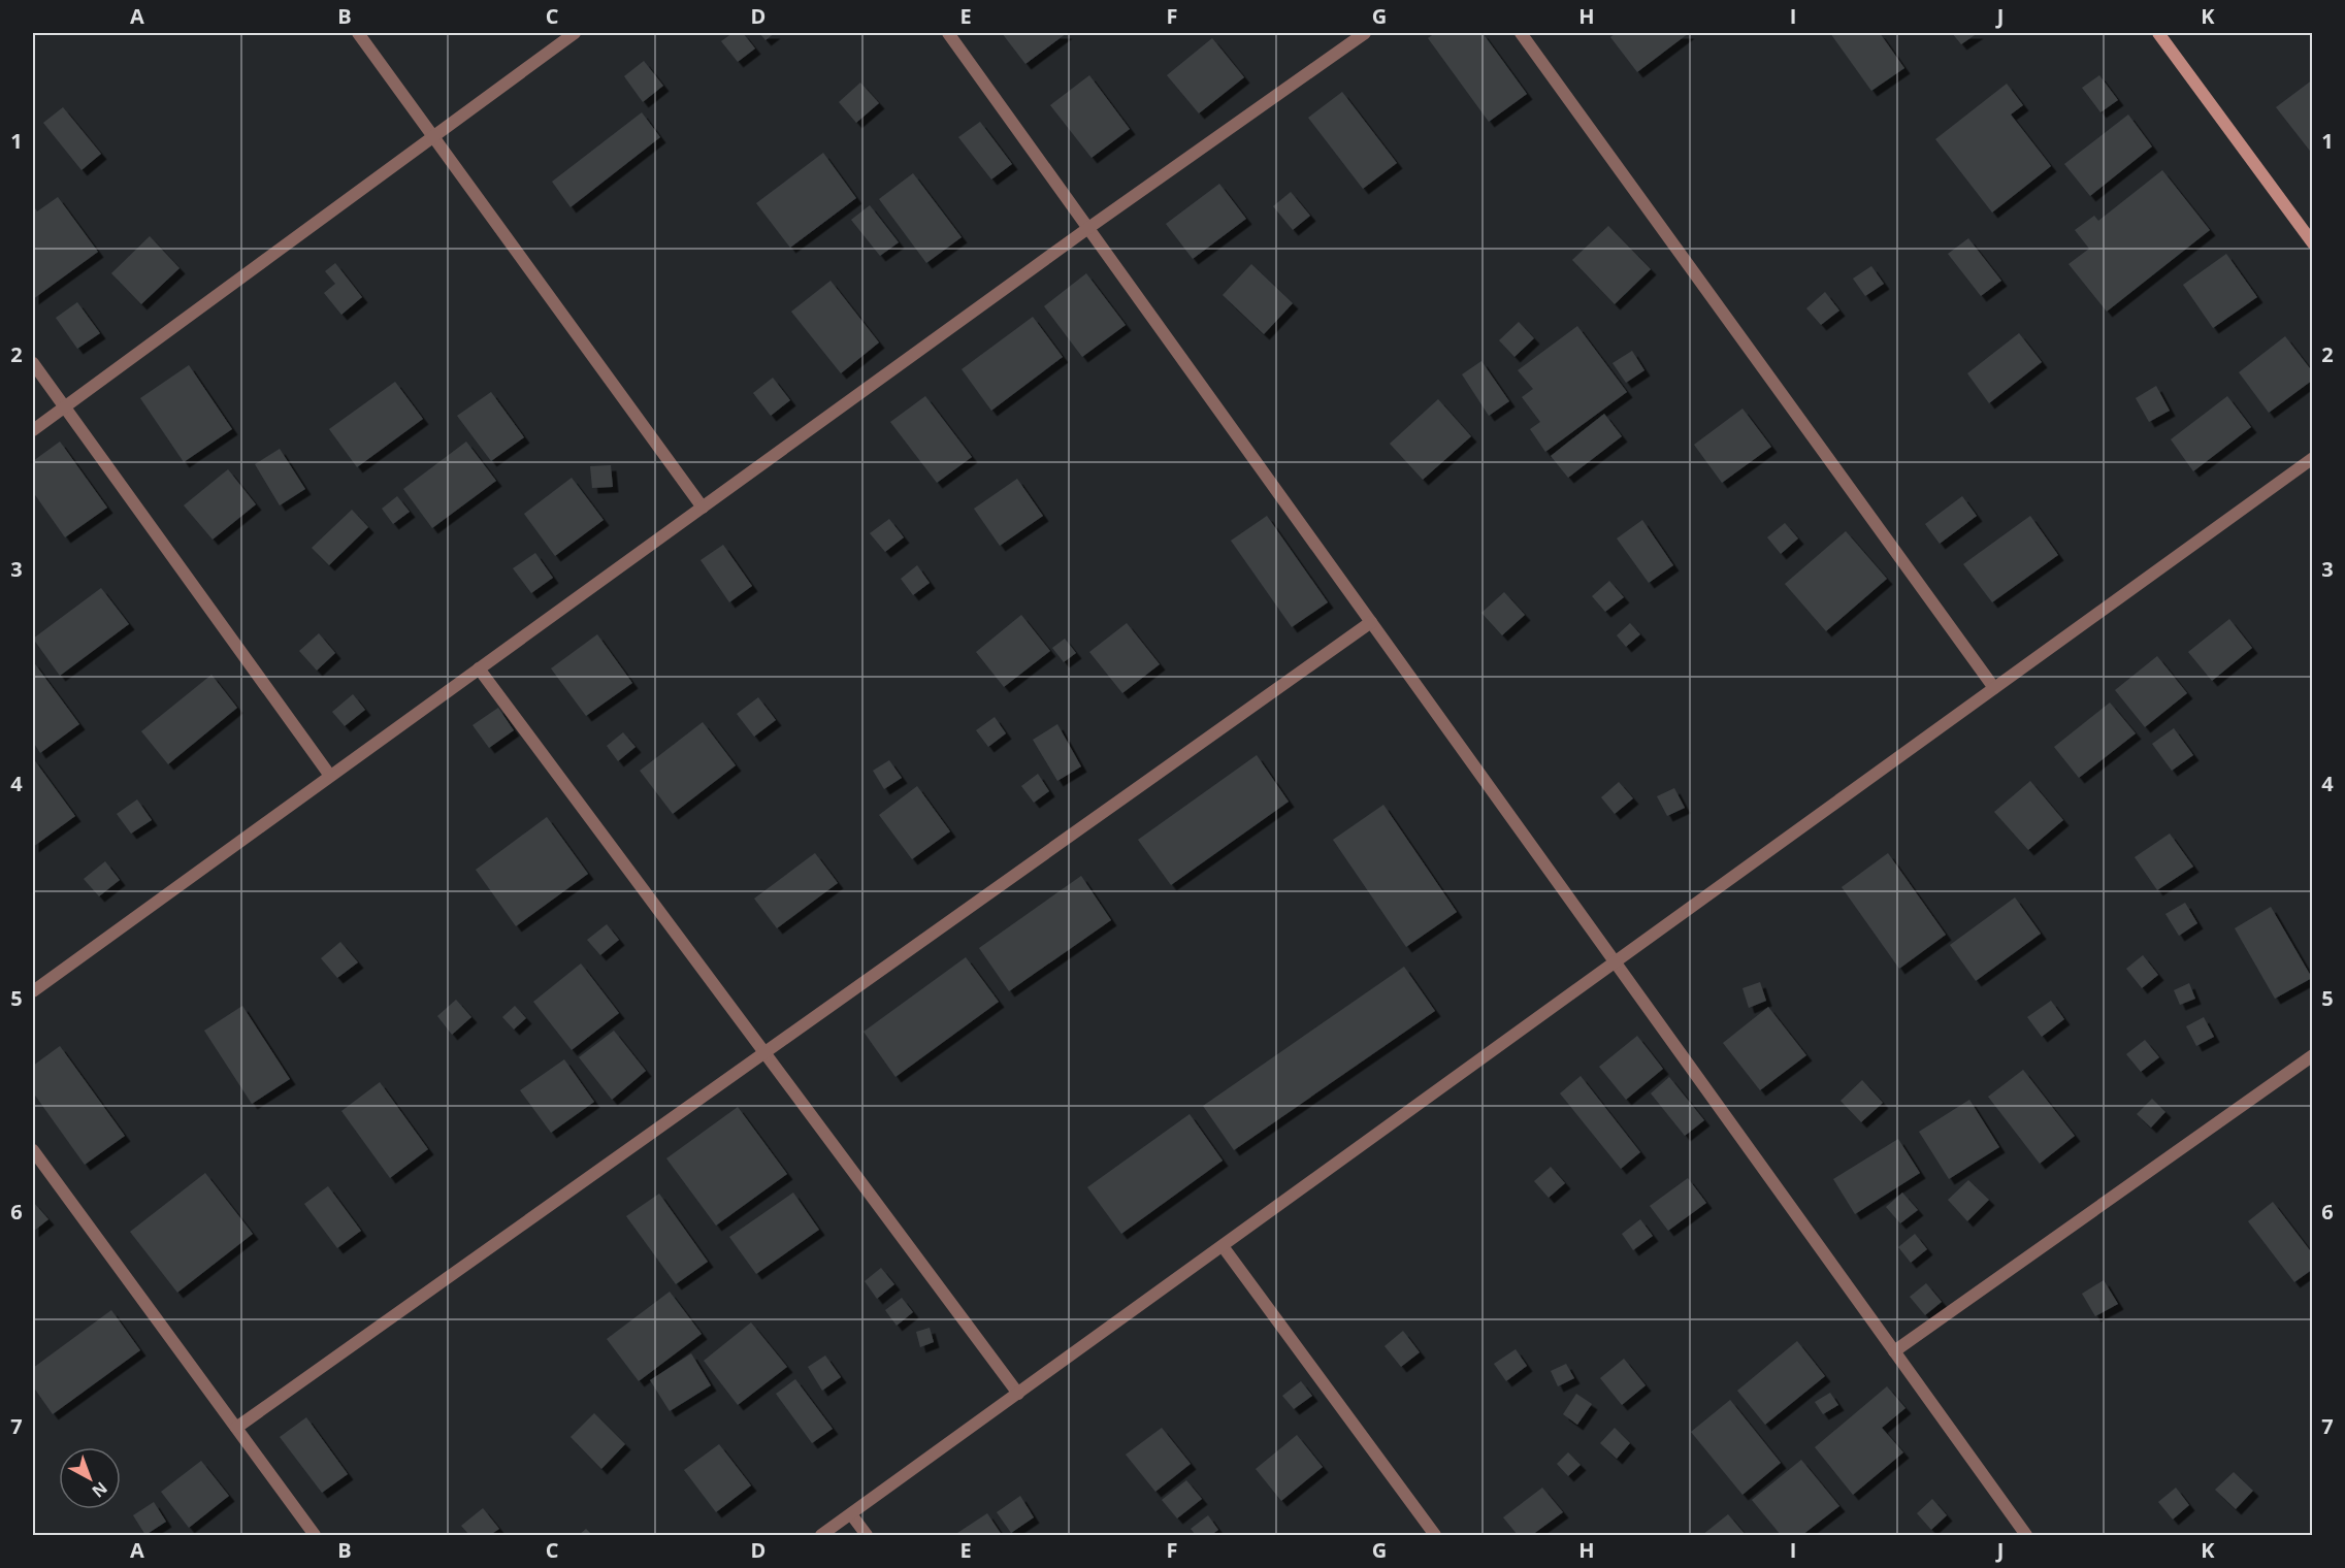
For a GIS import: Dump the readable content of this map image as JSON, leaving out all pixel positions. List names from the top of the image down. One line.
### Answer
{"north":"bottom right","grid":{"columns":["A","B","C","D","E","F","G","H","I","J","K"],"rows":["1","2","3","4","5","6","7"]}}
